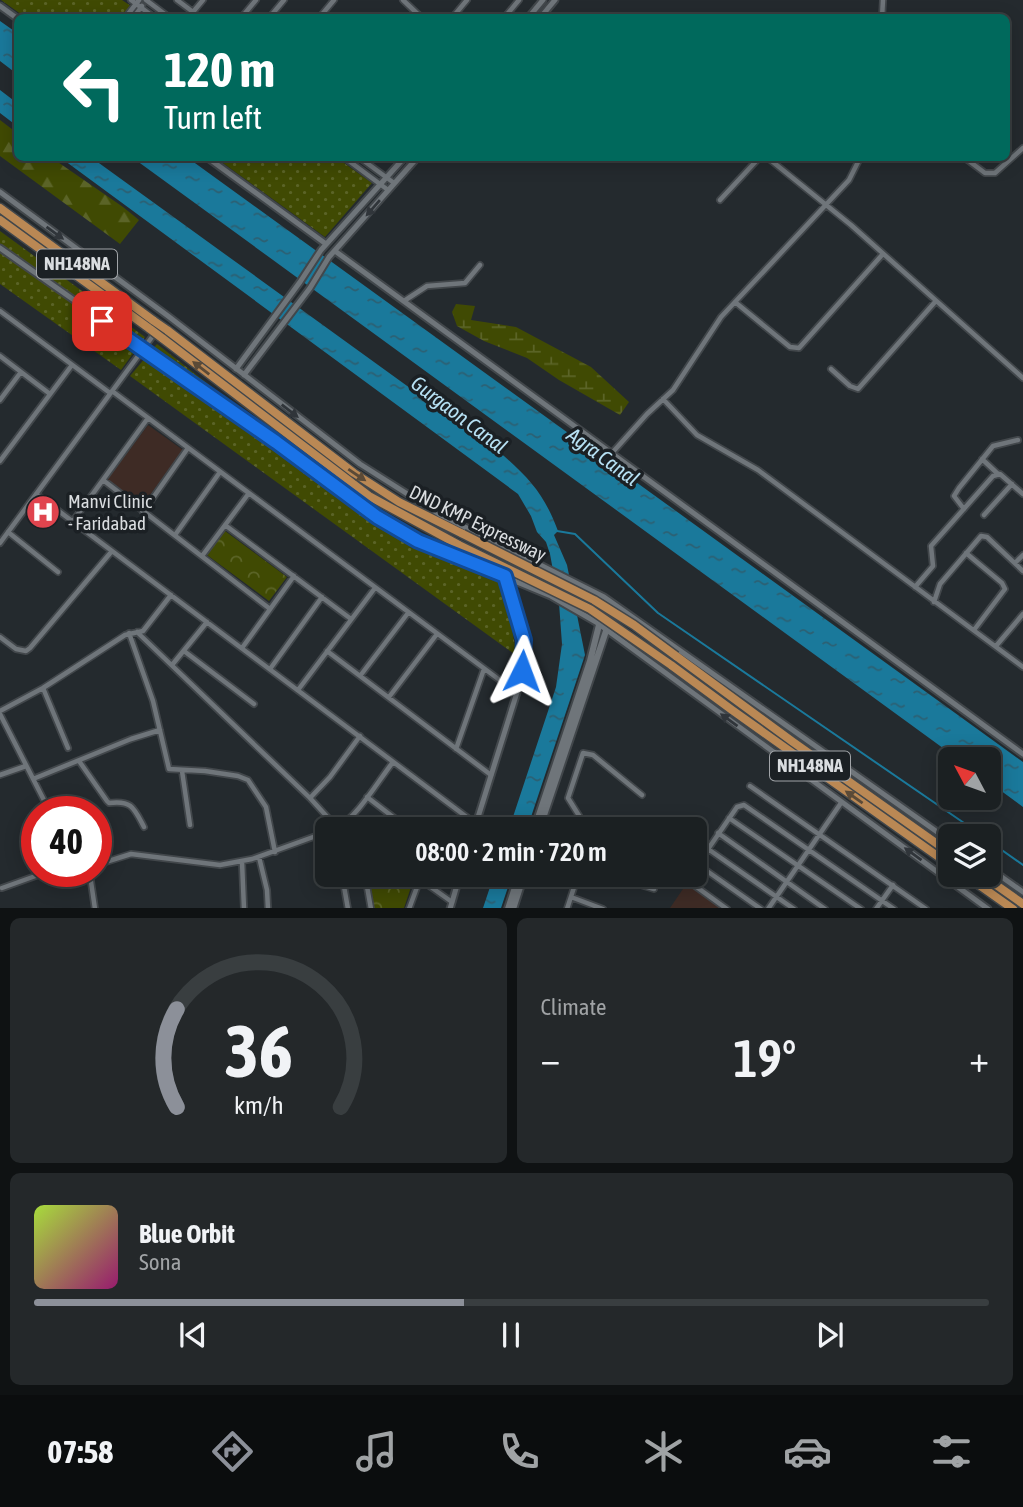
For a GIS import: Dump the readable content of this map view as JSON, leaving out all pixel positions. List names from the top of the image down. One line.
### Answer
{"streets":{"highway":["NH148NA","DND KMP Expressway"]},"water":["Gurgaon Canal","Agra Canal"],"places":{"hospital":["Manvi Clinic - Faridabad"]},"north":"top left","page":{"turn":["120 m","Turn left"],"limit":"40","trip":"08:00 · 2 min · 720 m","tile":"Climate","heat":["−","19°","+"],"song":["Blue Orbit","Sona"],"tabs":"07:58","gauge":["36","km/h"]}}
